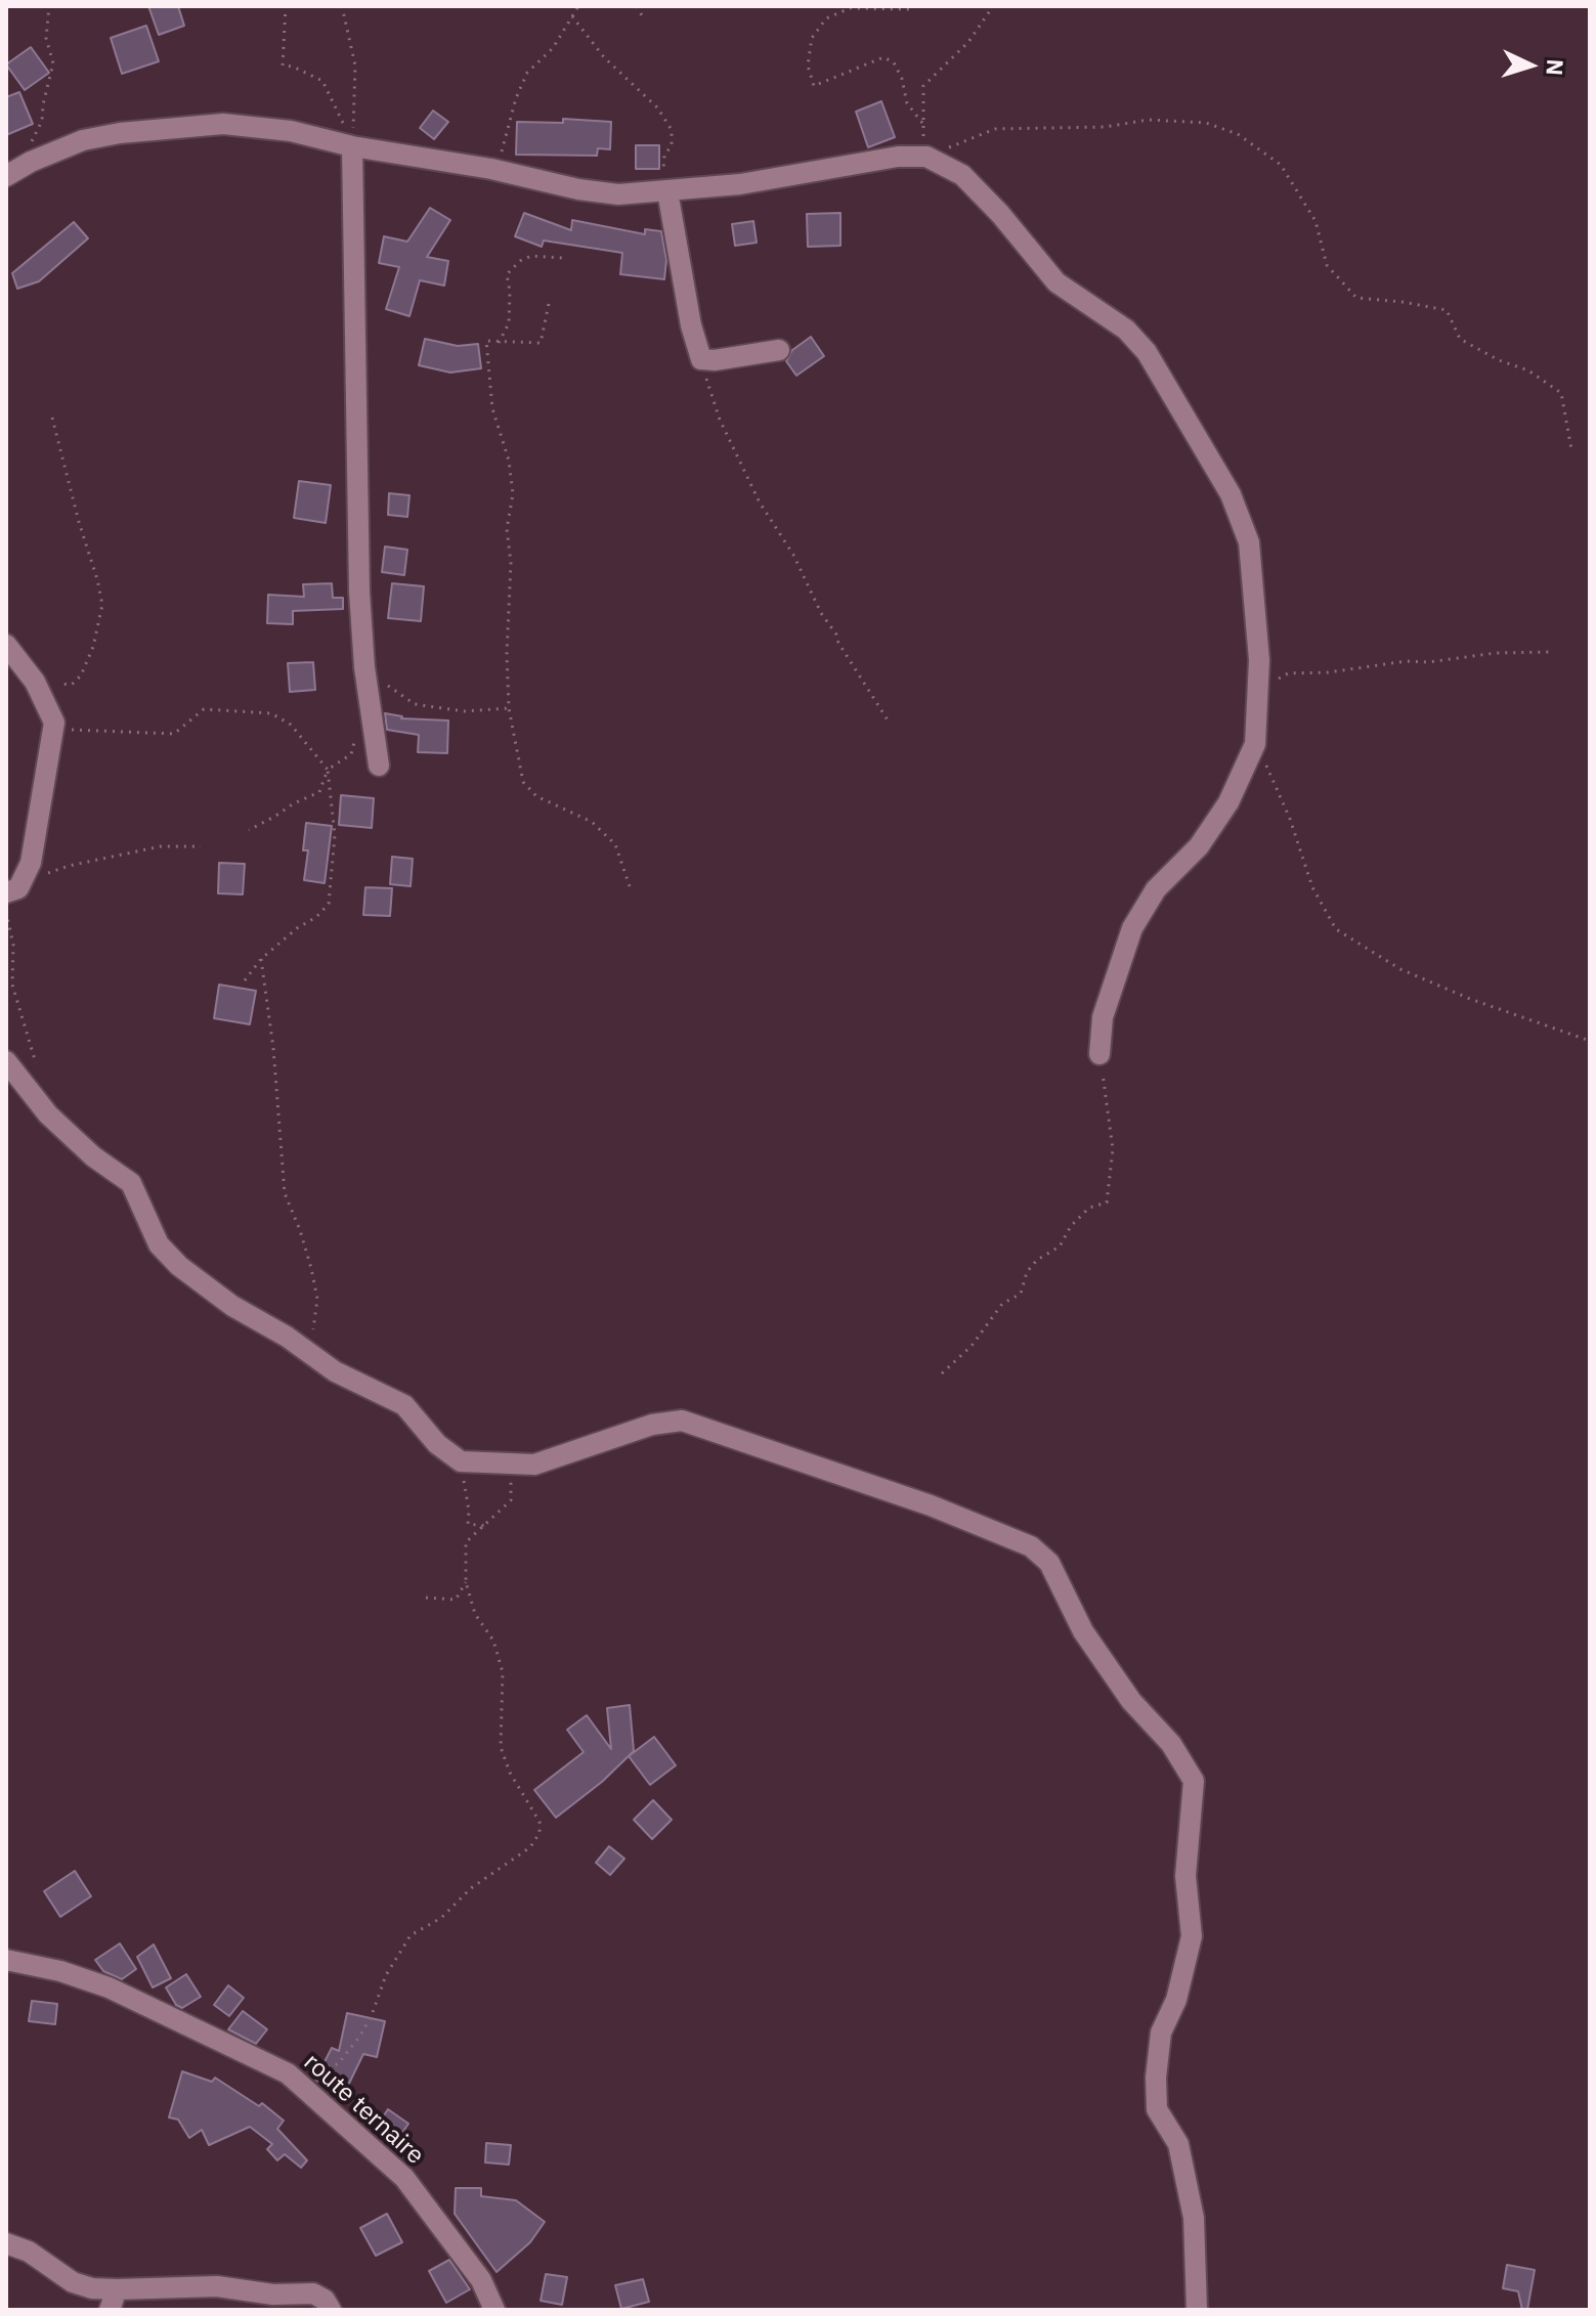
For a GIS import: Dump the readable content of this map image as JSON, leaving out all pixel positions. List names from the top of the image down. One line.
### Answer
{"streets":{"street":["route ternaire"]},"north":"right"}
